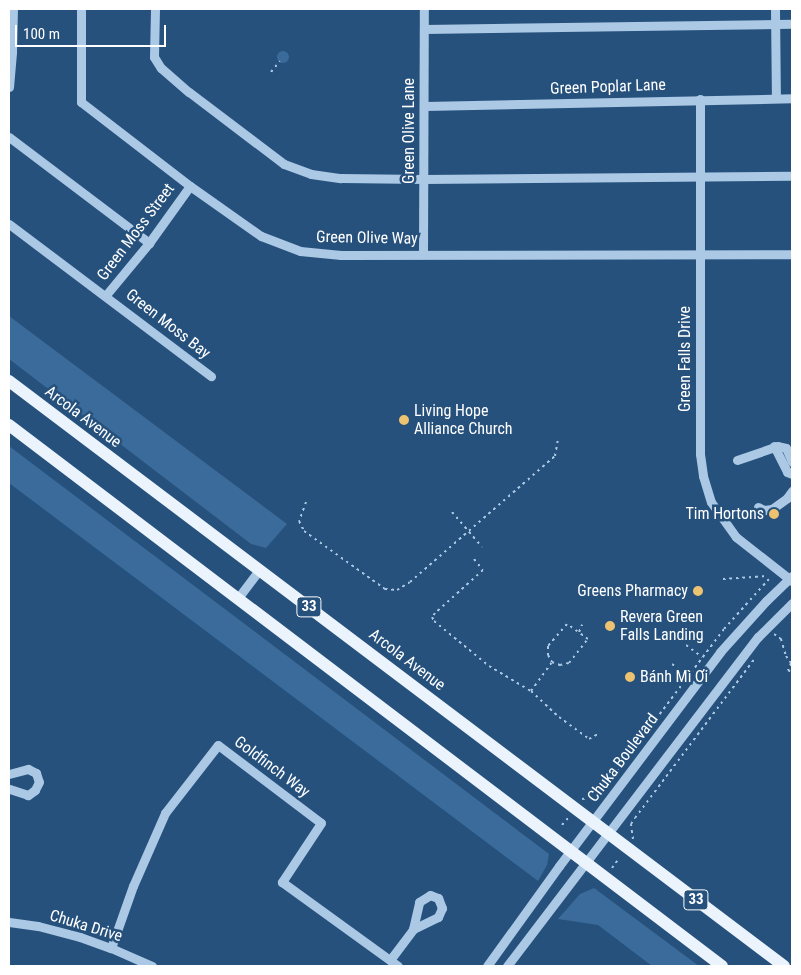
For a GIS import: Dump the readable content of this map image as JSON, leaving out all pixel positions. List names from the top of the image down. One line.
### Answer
{"streets":{"main road":["Arcola Avenue","33"],"street":["Green Poplar Lane","Green Olive Lane","Green Moss Street","Green Olive Way","Green Moss Bay","Green Falls Drive","Chuka Boulevard","Goldfinch Way","Chuka Drive"]},"crossings":[["Green Poplar Lane","Green Olive Lane"],["Green Poplar Lane","Green Falls Drive"],["Green Olive Lane","Green Olive Way"],["Green Moss Street","Green Olive Way"],["Green Moss Street","Green Moss Bay"],["Green Olive Way","Green Falls Drive"],["Green Falls Drive","Chuka Boulevard"],["Arcola Avenue","Chuka Boulevard"],["33","Chuka Boulevard"],["Goldfinch Way","Chuka Drive"]],"places":["Living Hope Alliance Church","Tim Hortons","Greens Pharmacy","Revera Green Falls Landing","Bánh Mì Ơi"],"scale_bar":"100 m"}
